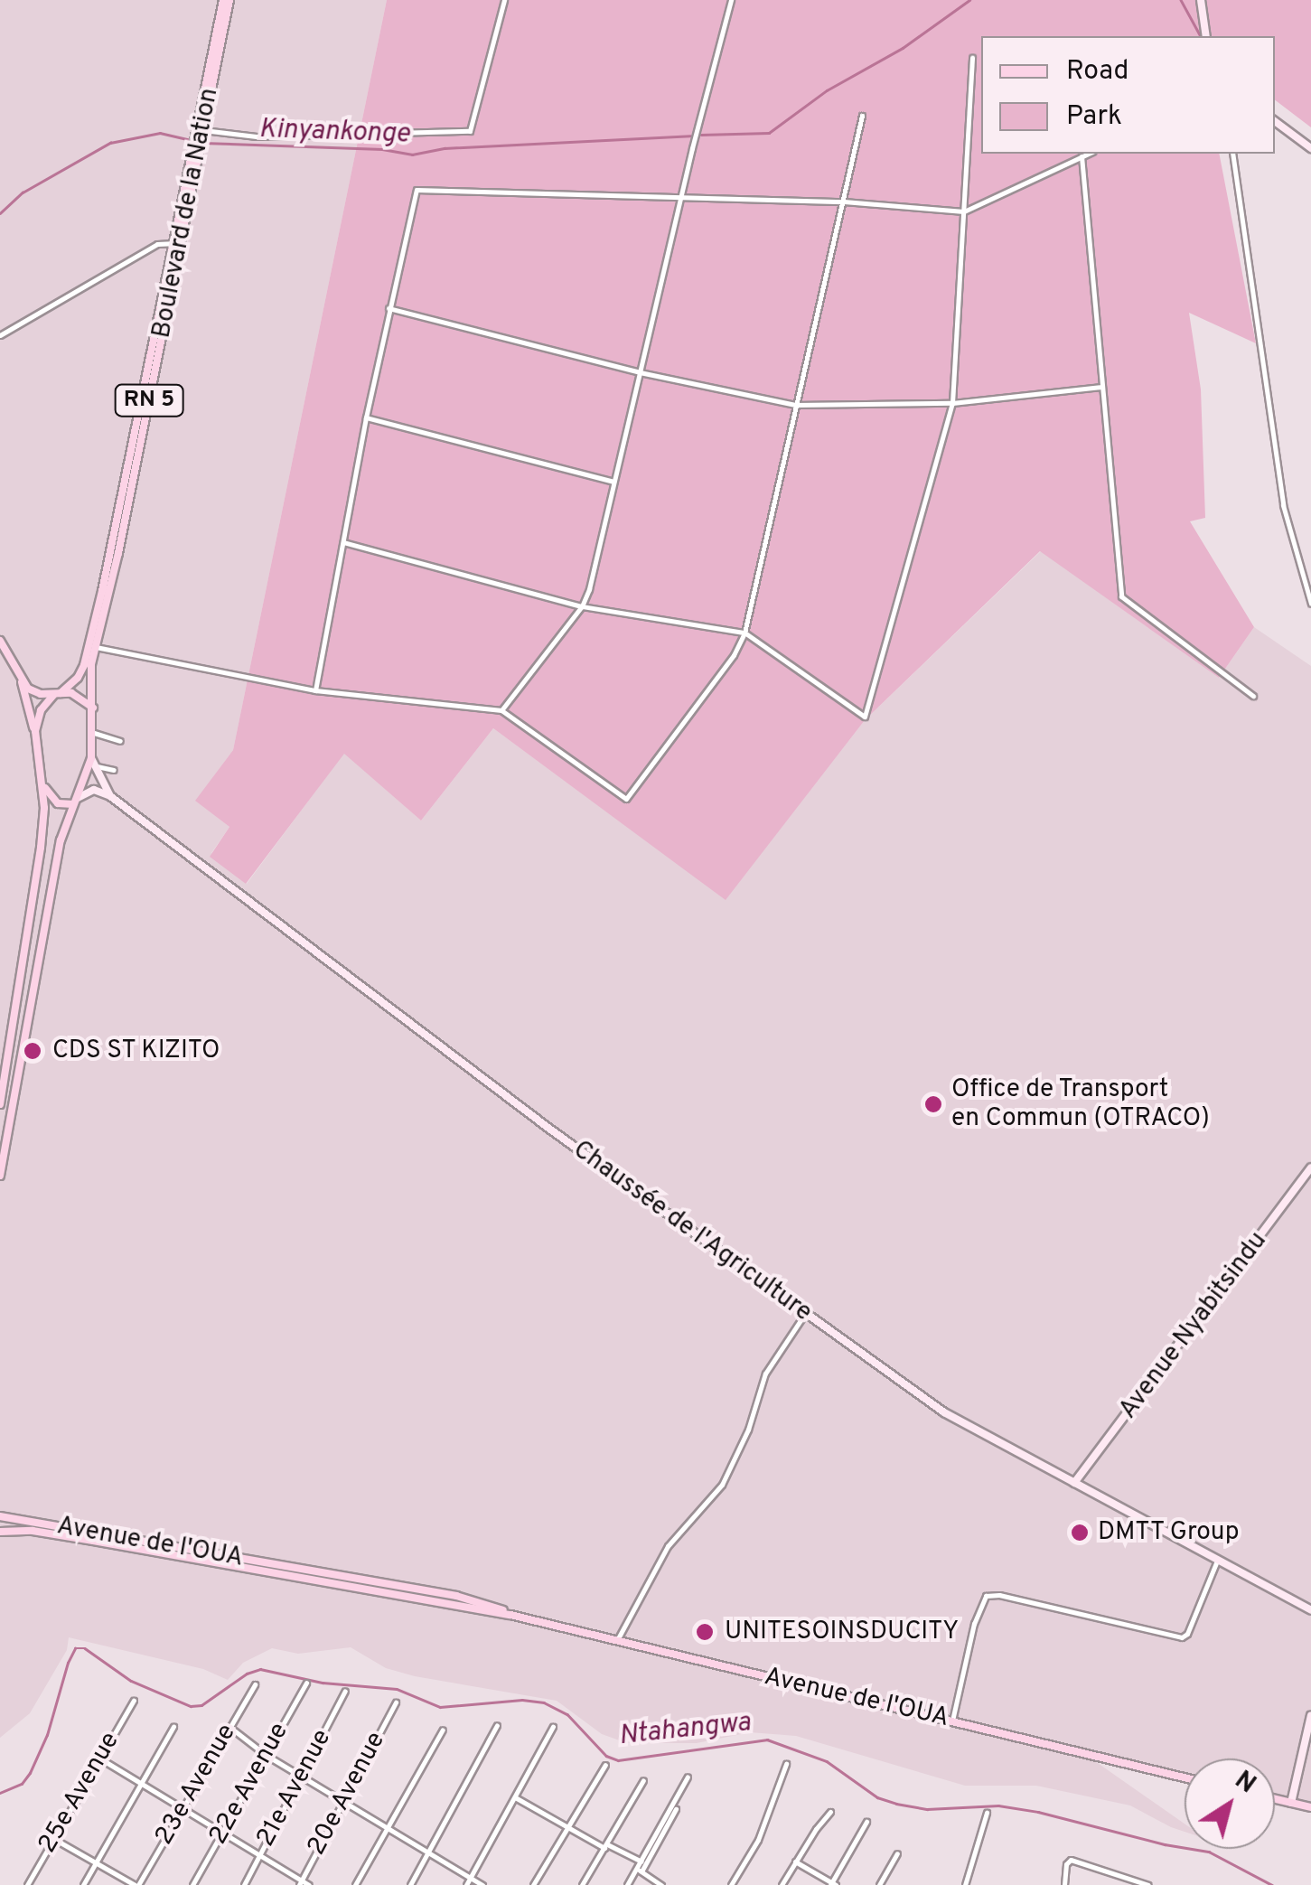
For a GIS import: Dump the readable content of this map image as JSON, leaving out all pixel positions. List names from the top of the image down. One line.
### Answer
{"streets":{"main road":["Boulevard de la Nation","RN 5","Avenue de l'OUA"],"street":["Chaussée de l'Agriculture","Avenue Nyabitsindu","22e Avenue","23e Avenue","21e Avenue","25e Avenue","20e Avenue"]},"crossings":[["Boulevard de la Nation","Chaussée de l'Agriculture"],["Chaussée de l'Agriculture","Avenue Nyabitsindu"]],"water":["Kinyankonge","Ntahangwa"],"places":["CDS ST KIZITO","Office de Transport en Commun (OTRACO)","DMTT Group","UNITESOINSDUCITY"],"legend":["Road","Park"],"north":"top right"}
